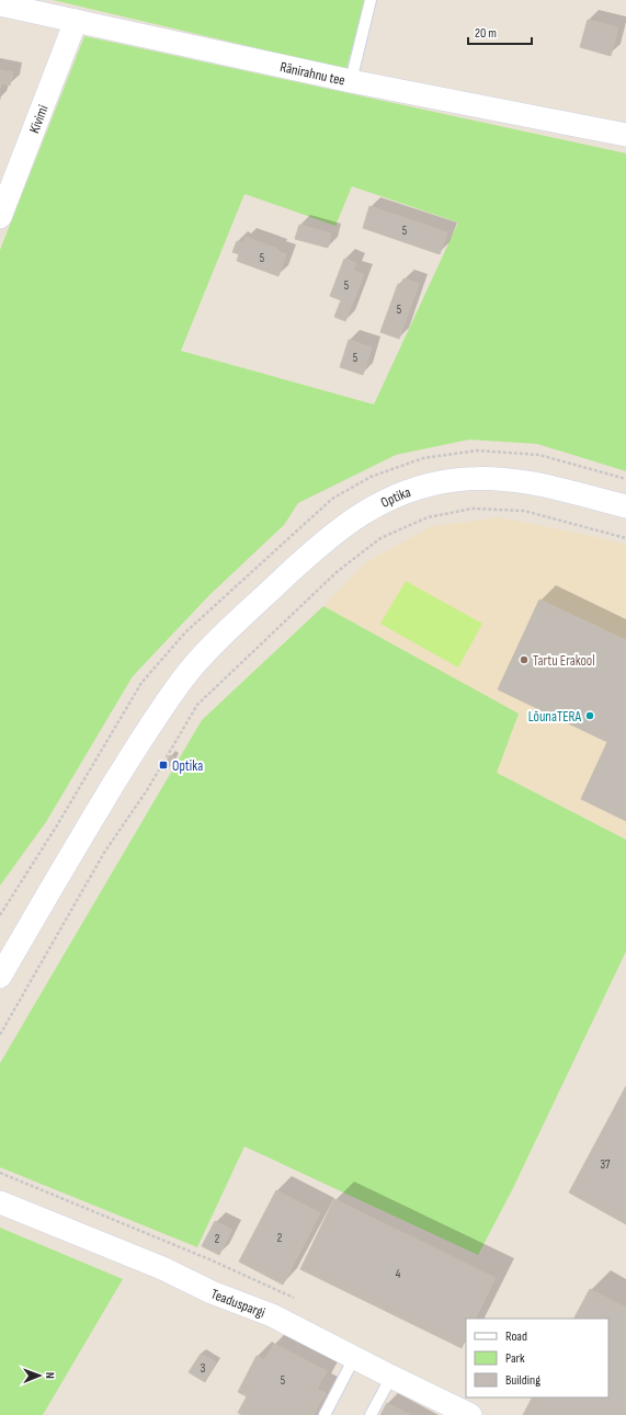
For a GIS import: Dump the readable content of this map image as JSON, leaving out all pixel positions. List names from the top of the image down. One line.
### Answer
{"streets":{"street":["Ränirahnu tee","Kivimi","Optika","Teaduspargi"]},"crossings":[["Ränirahnu tee","Kivimi"]],"places":{"other":["Tartu Erakool","LõunaTERA"],"transit":["Optika"]},"house_numbers":["5","5","5","5","5","37","2","2","4","3","5"],"legend":["Road","Park","Building"],"scale_bar":"20 m","north":"right"}
